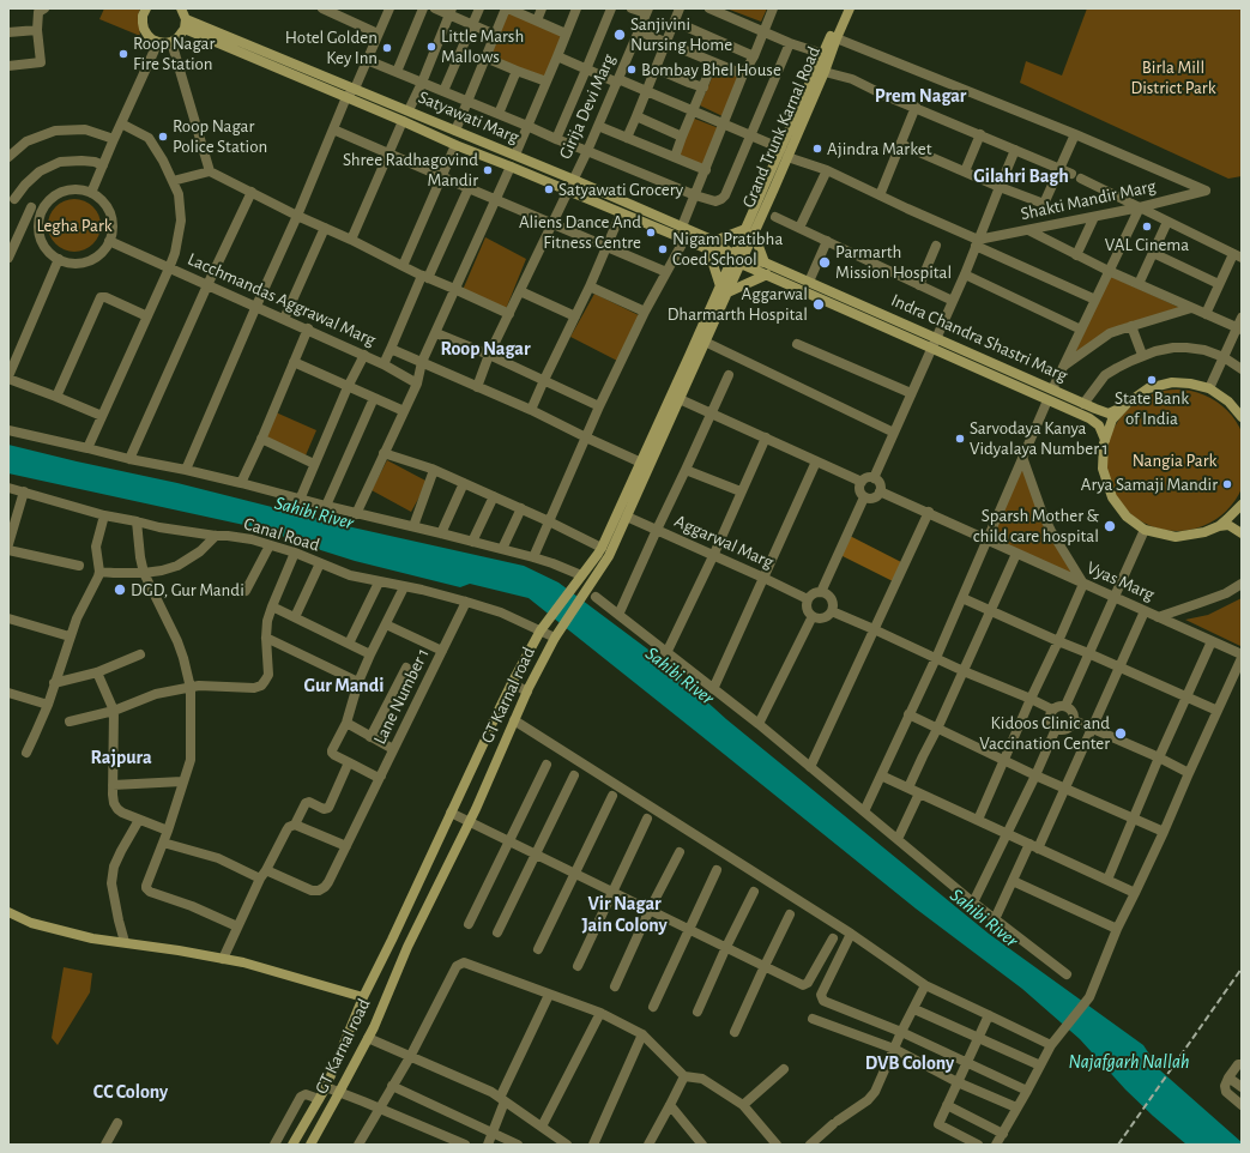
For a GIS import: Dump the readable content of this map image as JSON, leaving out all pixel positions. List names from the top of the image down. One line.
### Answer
{"streets":{"street":["Girija Devi Marg","Satyawati Marg","Grand Trunk Karnal Road","Shakti Mandir Marg","Lacchmandas Aggrawal Marg","Indra Chandra Shastri Marg","Canal Road","Aggarwal Marg","Vyas Marg","GT Karnal road","Lane Number 1"]},"crossings":[["Girija Devi Marg","Satyawati Marg"],["Girija Devi Marg","Lacchmandas Aggrawal Marg"],["Satyawati Marg","Grand Trunk Karnal Road"],["Satyawati Marg","Indra Chandra Shastri Marg"],["Satyawati Marg","GT Karnal road"],["Grand Trunk Karnal Road","Indra Chandra Shastri Marg"],["Grand Trunk Karnal Road","GT Karnal road"],["Shakti Mandir Marg","Indra Chandra Shastri Marg"],["Shakti Mandir Marg","Vyas Marg"],["Lacchmandas Aggrawal Marg","GT Karnal road"],["Indra Chandra Shastri Marg","GT Karnal road"],["Canal Road","GT Karnal road"],["Canal Road","Lane Number 1"],["Aggarwal Marg","GT Karnal road"]],"districts":["Prem Nagar","Gilahri Bagh","Roop Nagar","Gur Mandi","Rajpura","Vir Nagar Jain Colony","DVB Colony","CC Colony"],"water":["Sahibi River","Najafgarh Nallah"],"parks":["Birla Mill District Park","Legha Park","Nangia Park"],"places":["Sanjivini Nursing Home","Little Marsh Mallows","Hotel Golden Key Inn","Roop Nagar Fire Station","Bombay Bhel House","Roop Nagar Police Station","Ajindra Market","Shree Radhagovind Mandir","Satyawati Grocery","VAL Cinema","Aliens Dance And Fitness Centre","Nigam Pratibha Coed School","Parmarth Mission Hospital","Aggarwal Dharmarth Hospital","State Bank of India","Sarvodaya Kanya Vidyalaya Number 1","Arya Samaji Mandir","Sparsh Mother & child care hospital","DGD, Gur Mandi","Kidoos Clinic and Vaccination Center"]}
